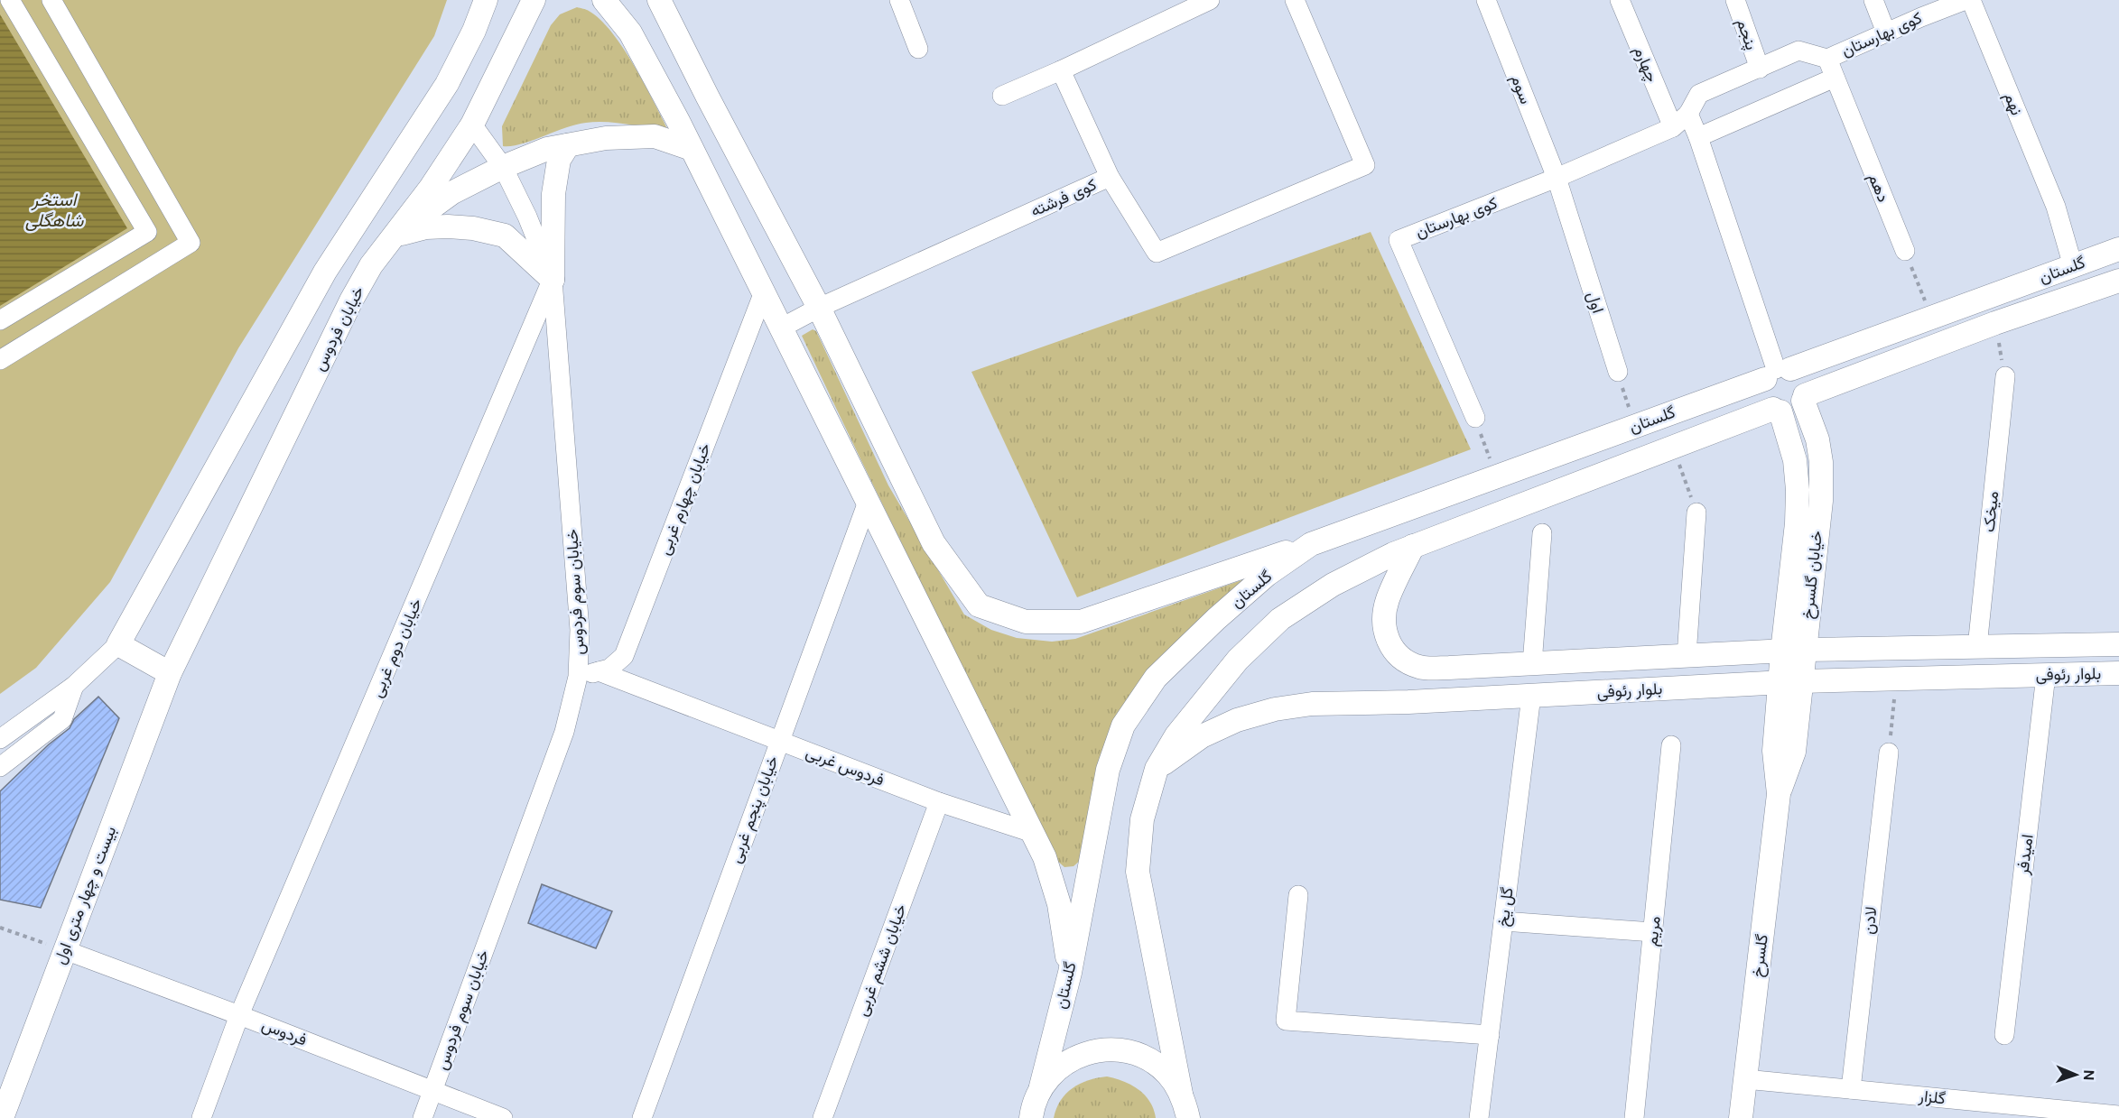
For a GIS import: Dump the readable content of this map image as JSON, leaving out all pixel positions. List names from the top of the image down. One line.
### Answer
{"streets":{"main road":["گلستان","خیابان فردوس","خیابان گلسرخ","بلوار رئوفی","بیست و چهار متری اول","گلسرخ"],"street":["پنجم","کوی بهارستان","چهارم","سوم","نهم","دهم","کوی فرشته","اول","خیابان چهارم غربی","میخک","خیابان سوم فردوس","خیابان دوم غربی","فردوس غربی","خیابان پنجم غربی","امیدفر","گل یخ","لادن","مریم","خیابان ششم غربی","فردوس","گلزار"]},"crossings":[["پنجم","کوی بهارستان"],["کوی بهارستان","چهارم"],["کوی بهارستان","سوم"],["کوی بهارستان","دهم"],["کوی بهارستان","اول"],["سوم","اول"],["نهم","گلستان"],["گلستان","خیابان گلسرخ"],["گلستان","بلوار رئوفی"],["خیابان فردوس","خیابان سوم فردوس"],["خیابان فردوس","بیست و چهار متری اول"],["خیابان چهارم غربی","خیابان سوم فردوس"],["خیابان چهارم غربی","فردوس غربی"],["میخک","بلوار رئوفی"],["خیابان گلسرخ","بلوار رئوفی"],["خیابان گلسرخ","گلسرخ"],["خیابان سوم فردوس","خیابان دوم غربی"],["خیابان سوم فردوس","فردوس"],["خیابان دوم غربی","فردوس"],["بلوار رئوفی","امیدفر"],["بلوار رئوفی","گل یخ"],["فردوس غربی","خیابان پنجم غربی"],["فردوس غربی","خیابان ششم غربی"],["بیست و چهار متری اول","فردوس"],["لادن","گلزار"],["گلسرخ","گلزار"]],"water":["استخر شاهگلی"],"north":"right"}
